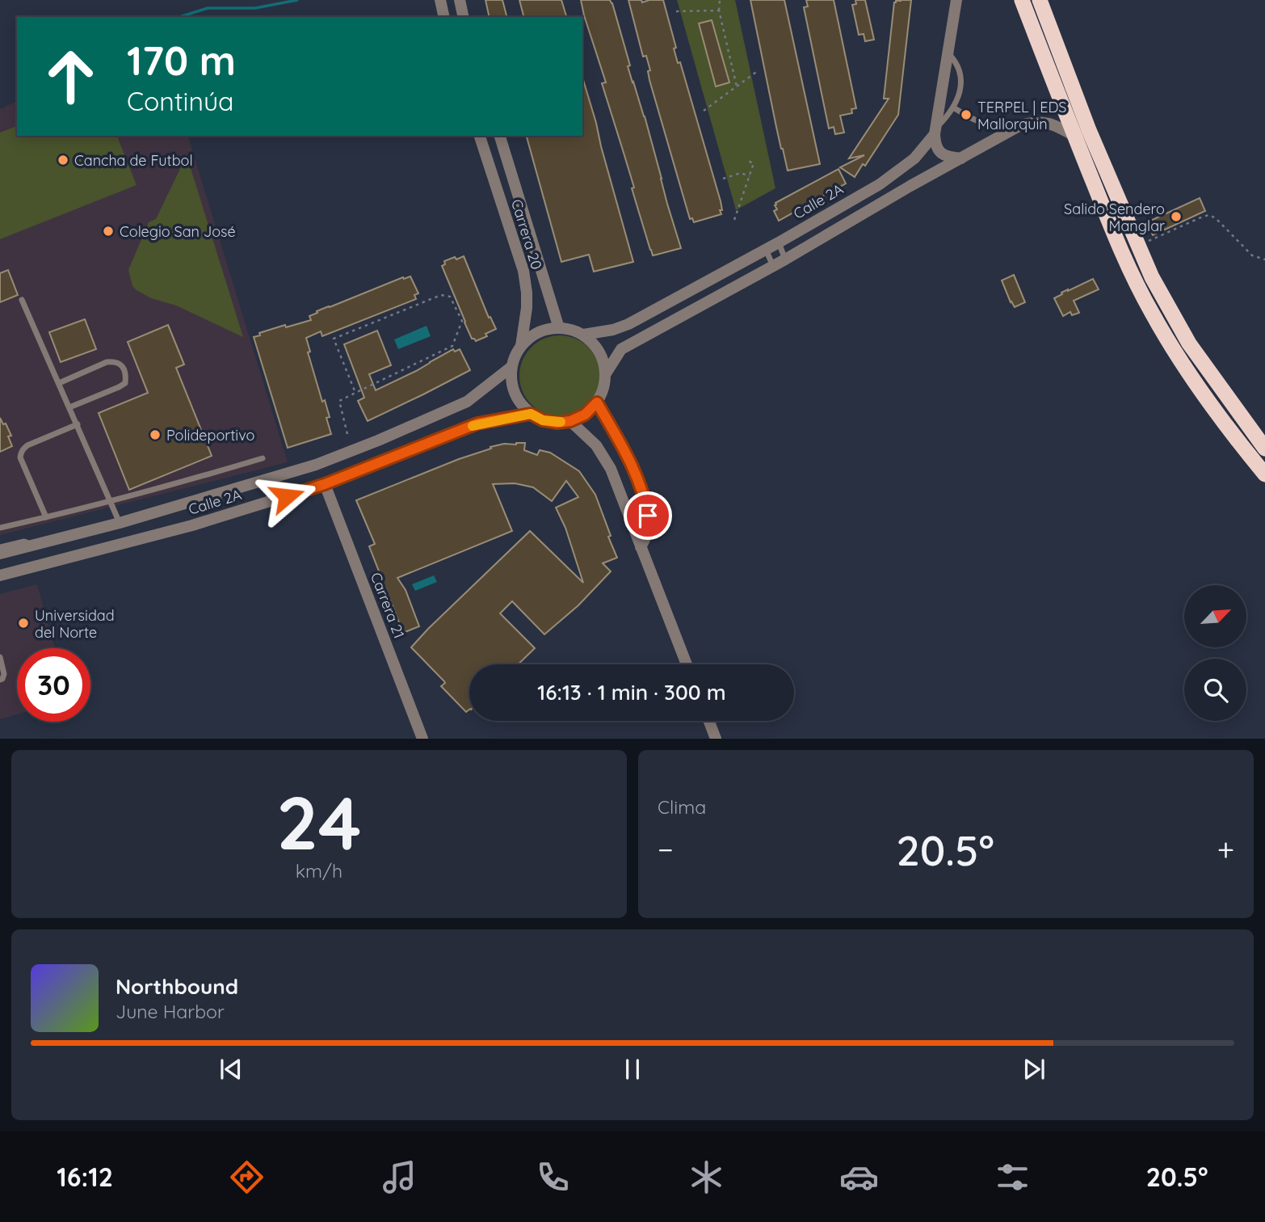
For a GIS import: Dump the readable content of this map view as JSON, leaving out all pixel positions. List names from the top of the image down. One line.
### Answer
{"streets":{"street":["Calle 2A","Carrera 20","Carrera 21"]},"crossings":[["Calle 2A","Carrera 20"],["Calle 2A","Carrera 21"]],"places":["TERPEL | EDS Mallorquin","Cancha de Futbol","Salido Sendero Manglar","Colegio San José","Polideportivo","Universidad del Norte"],"north":"top right","page":{"turn":["170 m","Continúa"],"limit":"30","trip":"16:13 · 1 min · 300 m","tile":[["24","km/h"],"Clima"],"heat":["−","20.5°","+"],"song":["Northbound","June Harbor"],"tabs":["16:12","20.5°"]}}
